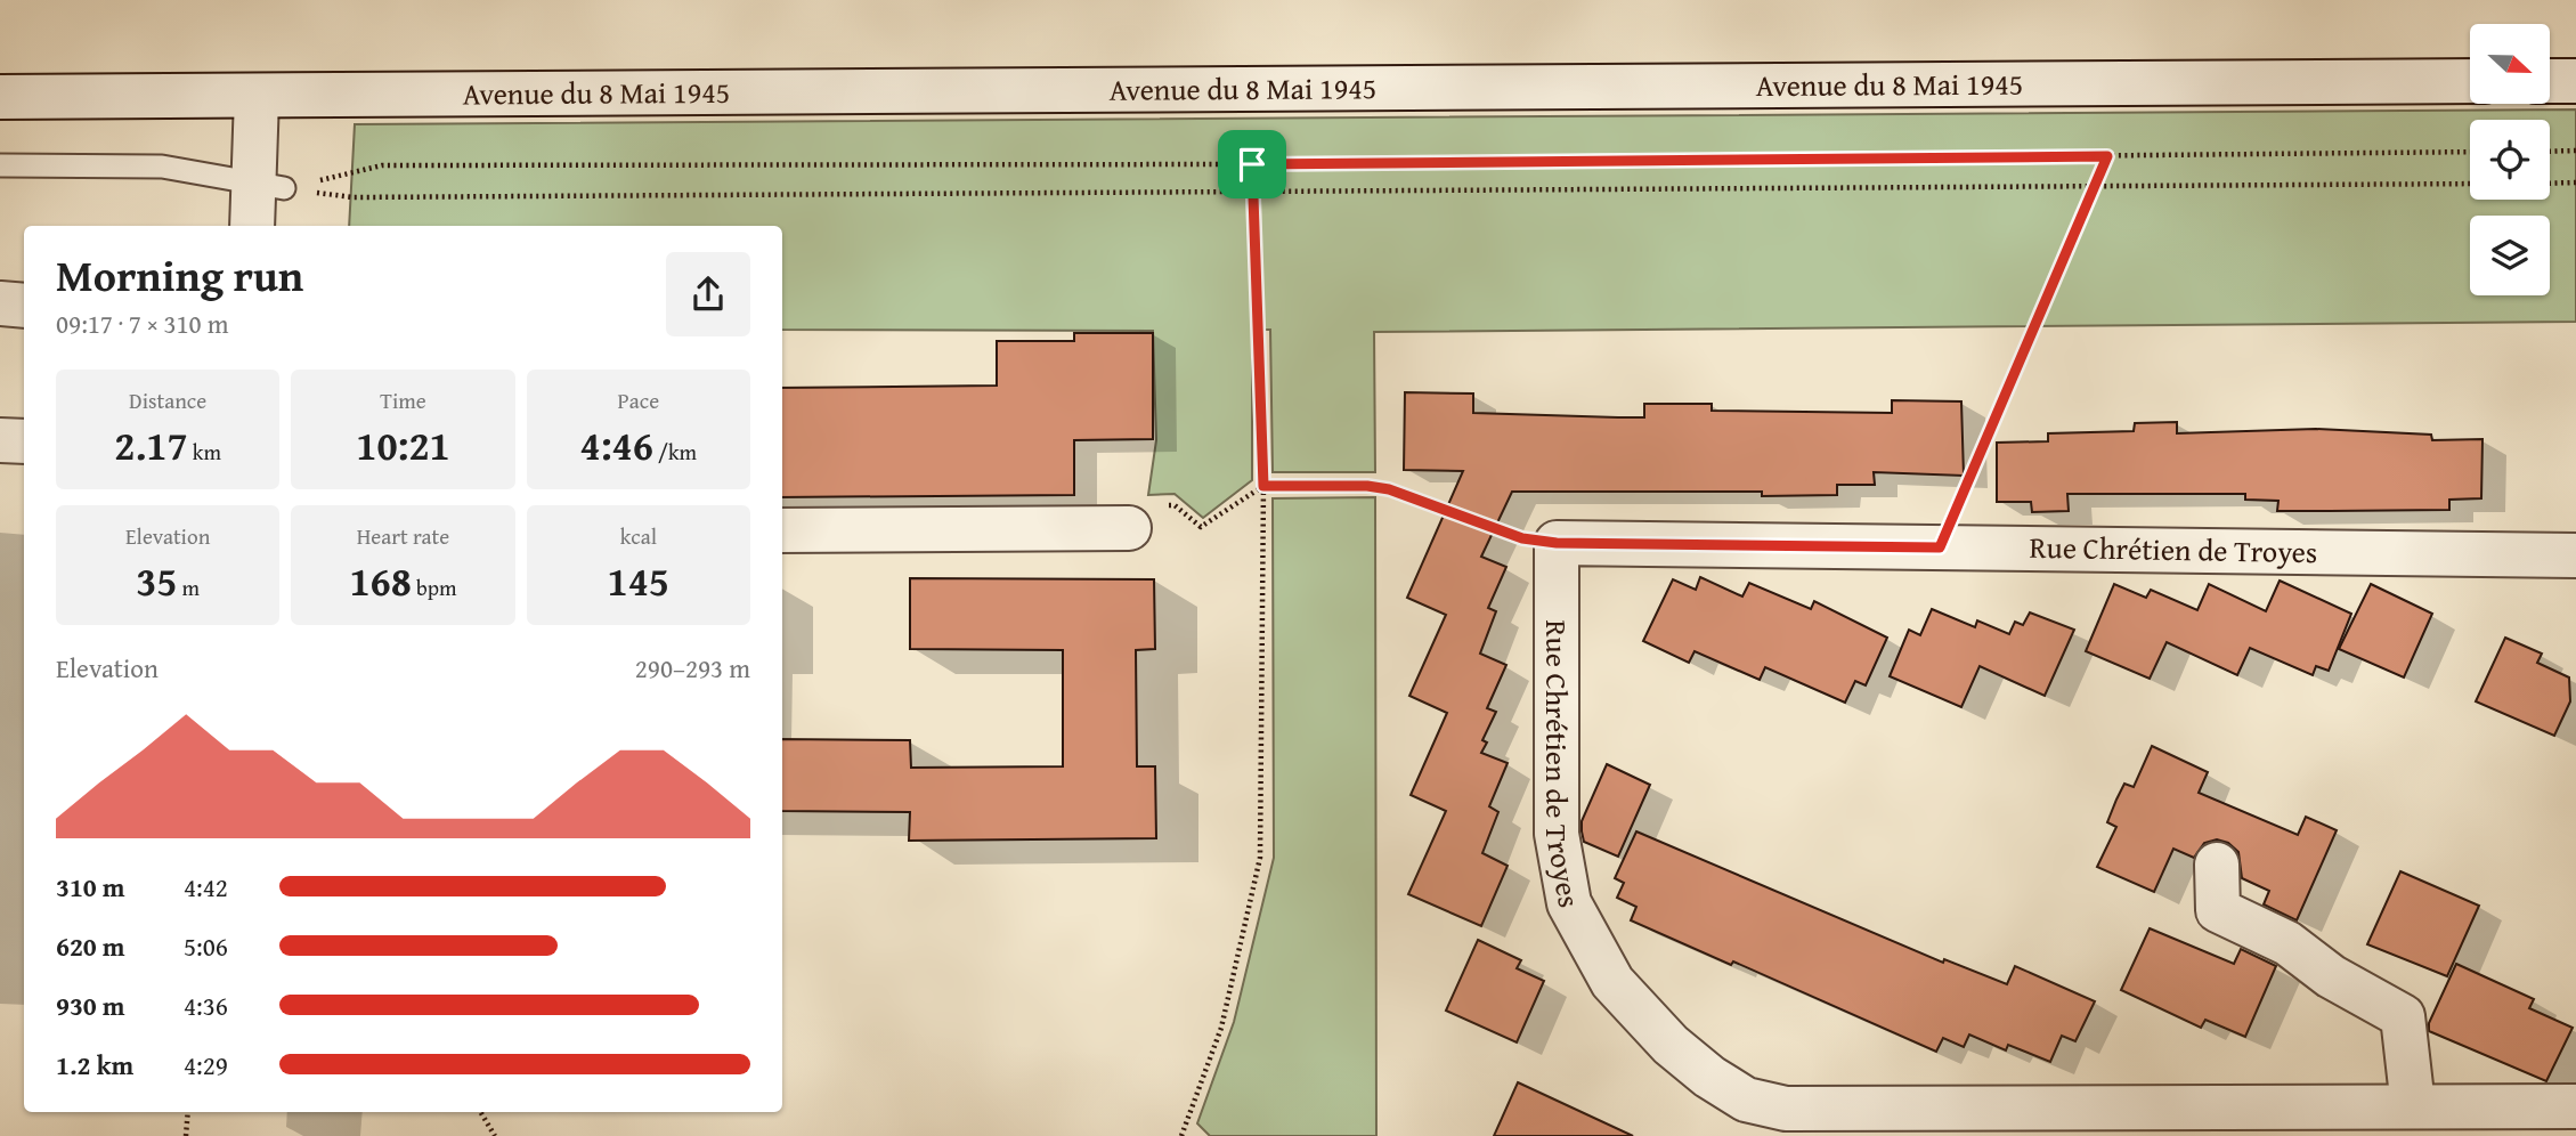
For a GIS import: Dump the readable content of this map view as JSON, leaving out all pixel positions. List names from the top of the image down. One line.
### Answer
{"streets":{"street":["Avenue du 8 Mai 1945","Rue Chrétien de Troyes"]},"north":"right","page":{"heading":["Morning run","09:17 · 7 × 310 m"],"stats":[["Distance","2.17 km"],["Time","10:21"],["Pace","4:46 /km"],["Elevation","35 m"],["Heart rate","168 bpm"],["kcal","145"]],"chart":["Elevation","290–293 m"],"list":[{"name":"310 m","note":"4:42"},{"name":"620 m","note":"5:06"},{"name":"930 m","note":"4:36"},{"name":"1.2 km","note":"4:29"}]}}
